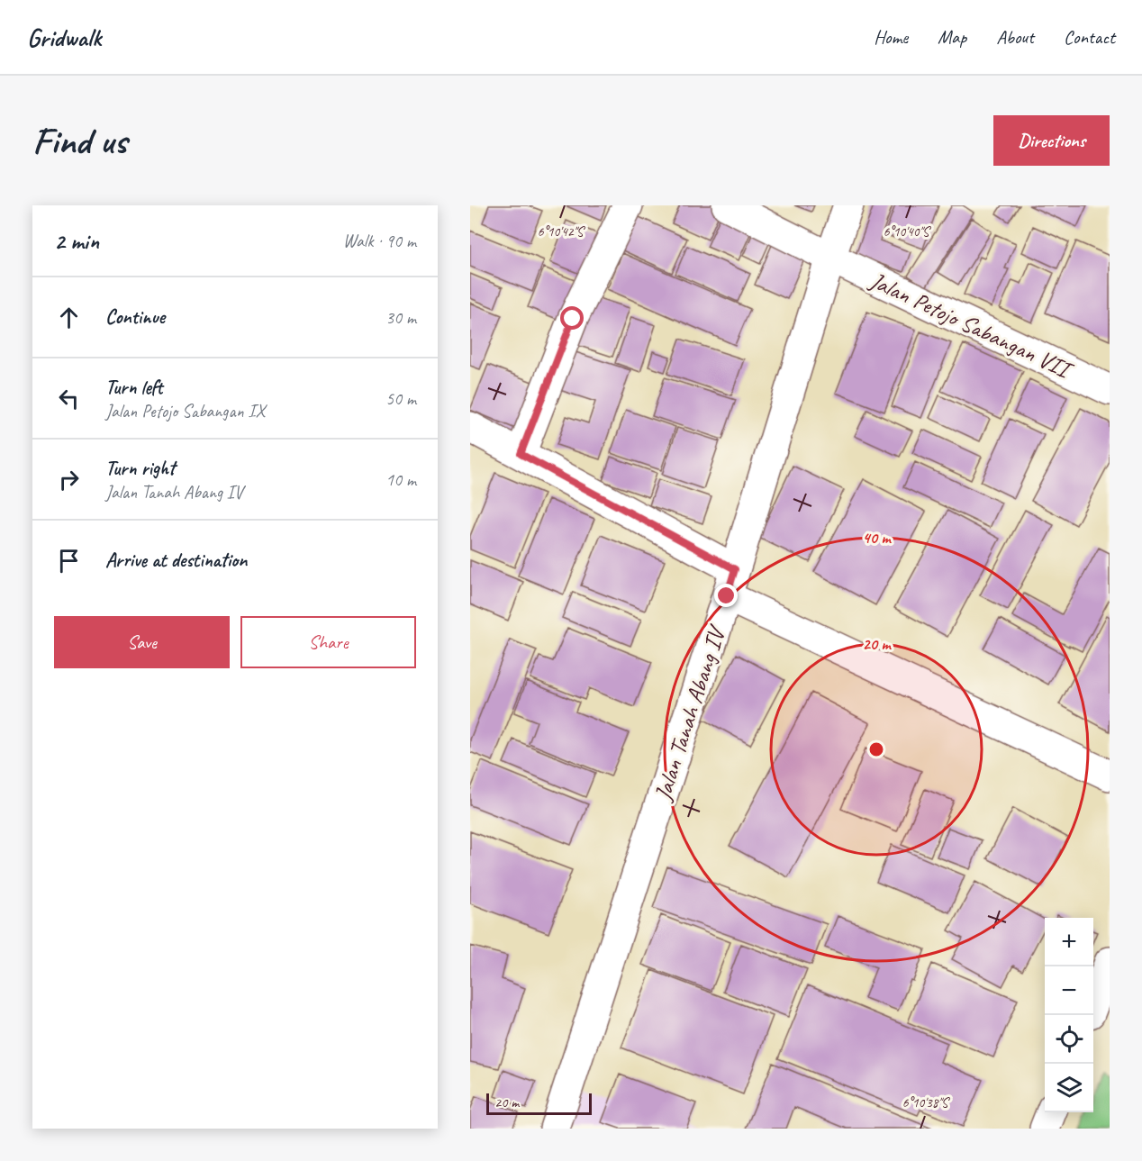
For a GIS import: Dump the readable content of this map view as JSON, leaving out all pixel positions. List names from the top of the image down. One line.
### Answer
{"streets":{"street":["Jalan Petojo Sabangan VII","Jalan Tanah Abang IV"]},"crossings":[["Jalan Petojo Sabangan VII","Jalan Tanah Abang IV"]],"scale_bar":"20 m","page":{"header":"Gridwalk","nav":["Home","Map","About","Contact"],"buttons":["Directions",["Save","Share"]],"title":"Find us","heading":["2 min","Walk · 90 m"],"list":[["Continue","30 m"],["Turn left","Jalan Petojo Sabangan IX","50 m"],["Turn right","Jalan Tanah Abang IV","10 m"],"Arrive at destination"],"map_buttons":["+","−"],"scale":"20 m"},"coordinates":["6°10'42\"S","6°10'40\"S","6°10'38\"S"],"rings":["40 m","20 m"]}
